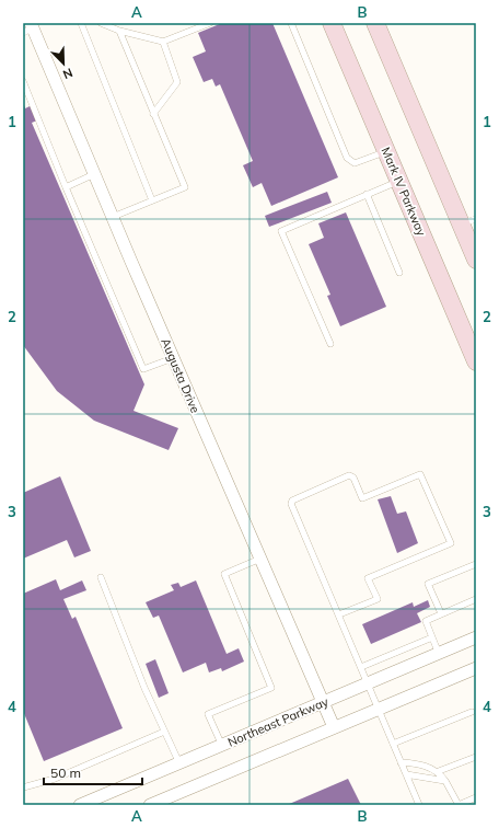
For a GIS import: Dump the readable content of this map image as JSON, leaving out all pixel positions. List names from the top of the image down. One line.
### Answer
{"streets":{"main road":["Mark IV Parkway"],"street":["Augusta Drive","Northeast Parkway"]},"crossings":[["Augusta Drive","Northeast Parkway"]],"scale_bar":"50 m","north":"bottom right","grid":{"columns":["A","B"],"rows":["1","2","3","4"]}}
